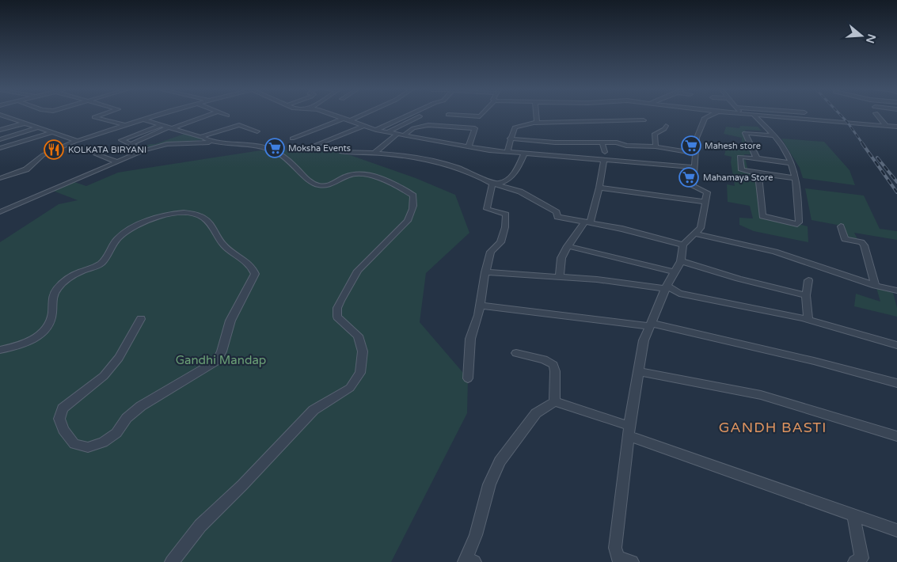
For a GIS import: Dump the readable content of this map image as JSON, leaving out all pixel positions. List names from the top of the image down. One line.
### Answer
{"districts":["GANDH BASTI"],"parks":["Gandhi Mandap"],"places":{"supermarket":["Mahesh store","Moksha Events","Mahamaya Store"],"restaurant":["KOLKATA BIRYANI"]},"north":"right"}
